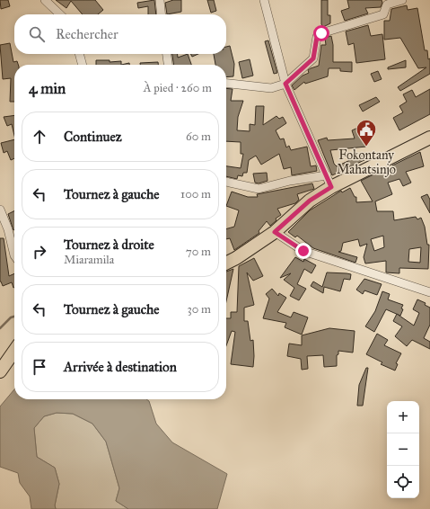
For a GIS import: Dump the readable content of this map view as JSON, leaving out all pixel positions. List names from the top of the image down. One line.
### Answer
{"places":{"public building":["Fokontany Mahatsinjo"]},"page":{"search":"Rechercher","heading":["4 min","À pied · 260 m"],"list":[["Continuez","60 m"],["Tournez à gauche","100 m"],["Tournez à droite","Miaramila","70 m"],["Tournez à gauche","30 m"],"Arrivée à destination"],"map_buttons":["+","−"]}}
